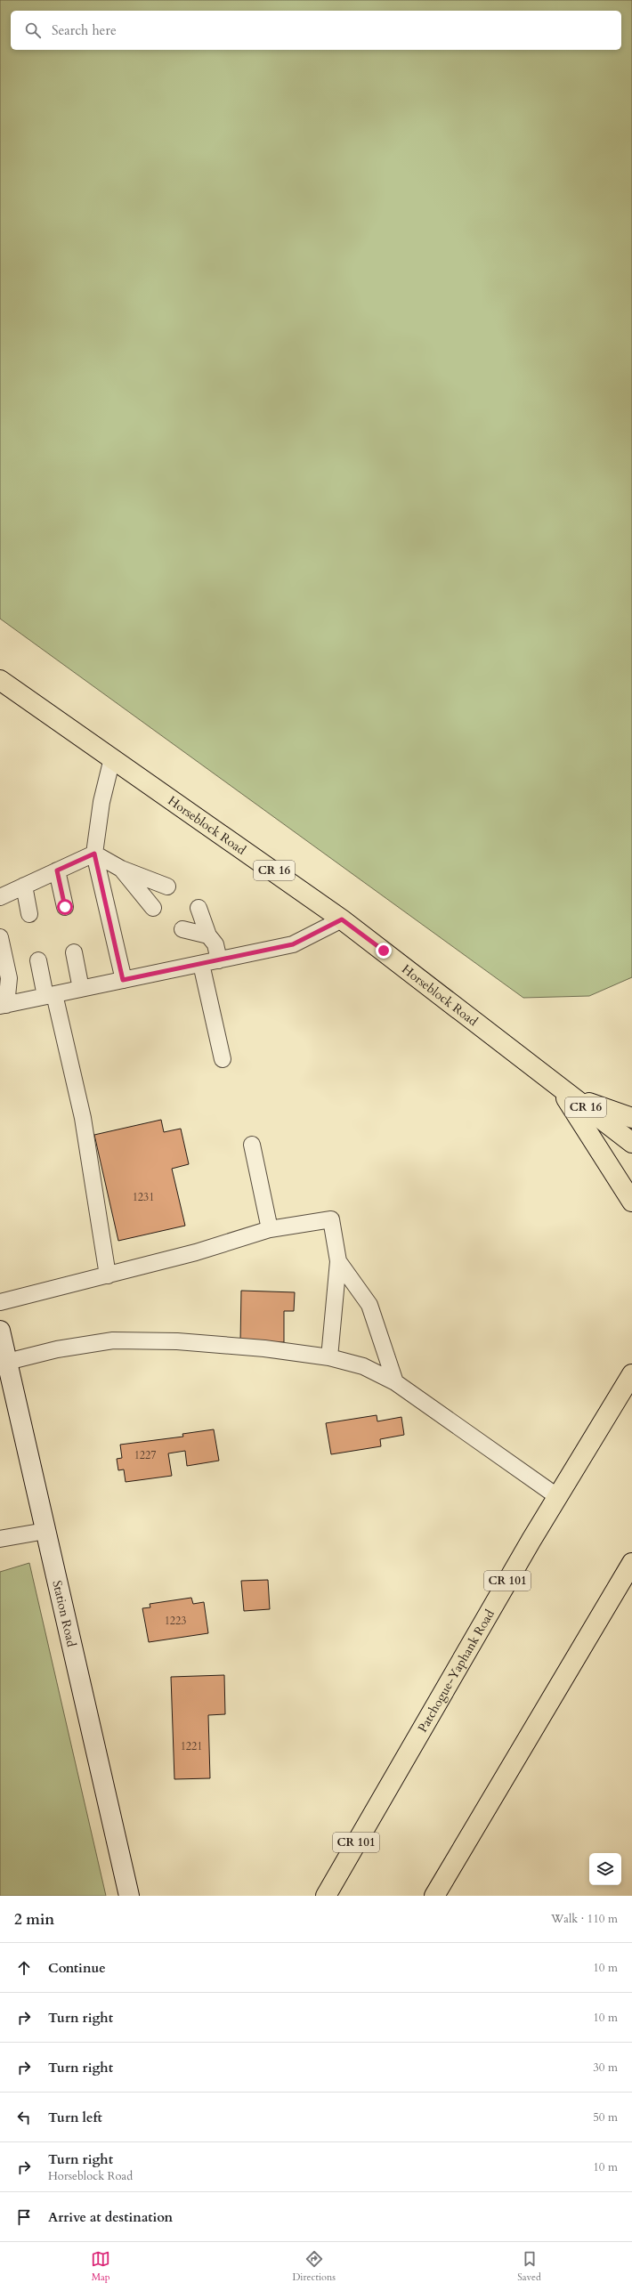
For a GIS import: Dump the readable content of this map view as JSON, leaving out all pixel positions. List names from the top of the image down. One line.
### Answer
{"streets":{"main road":["Horseblock Road","CR 16","CR 101","Station Road","Patchogue-Yaphank Road"]},"house_numbers":["1231","1227","1223","1221"],"page":{"search":"Search here","heading":["2 min","Walk · 110 m"],"list":[["Continue","10 m"],["Turn right","10 m"],["Turn right","30 m"],["Turn left","50 m"],["Turn right","Horseblock Road","10 m"],"Arrive at destination"],"nav":["Map","Directions","Saved"]}}
